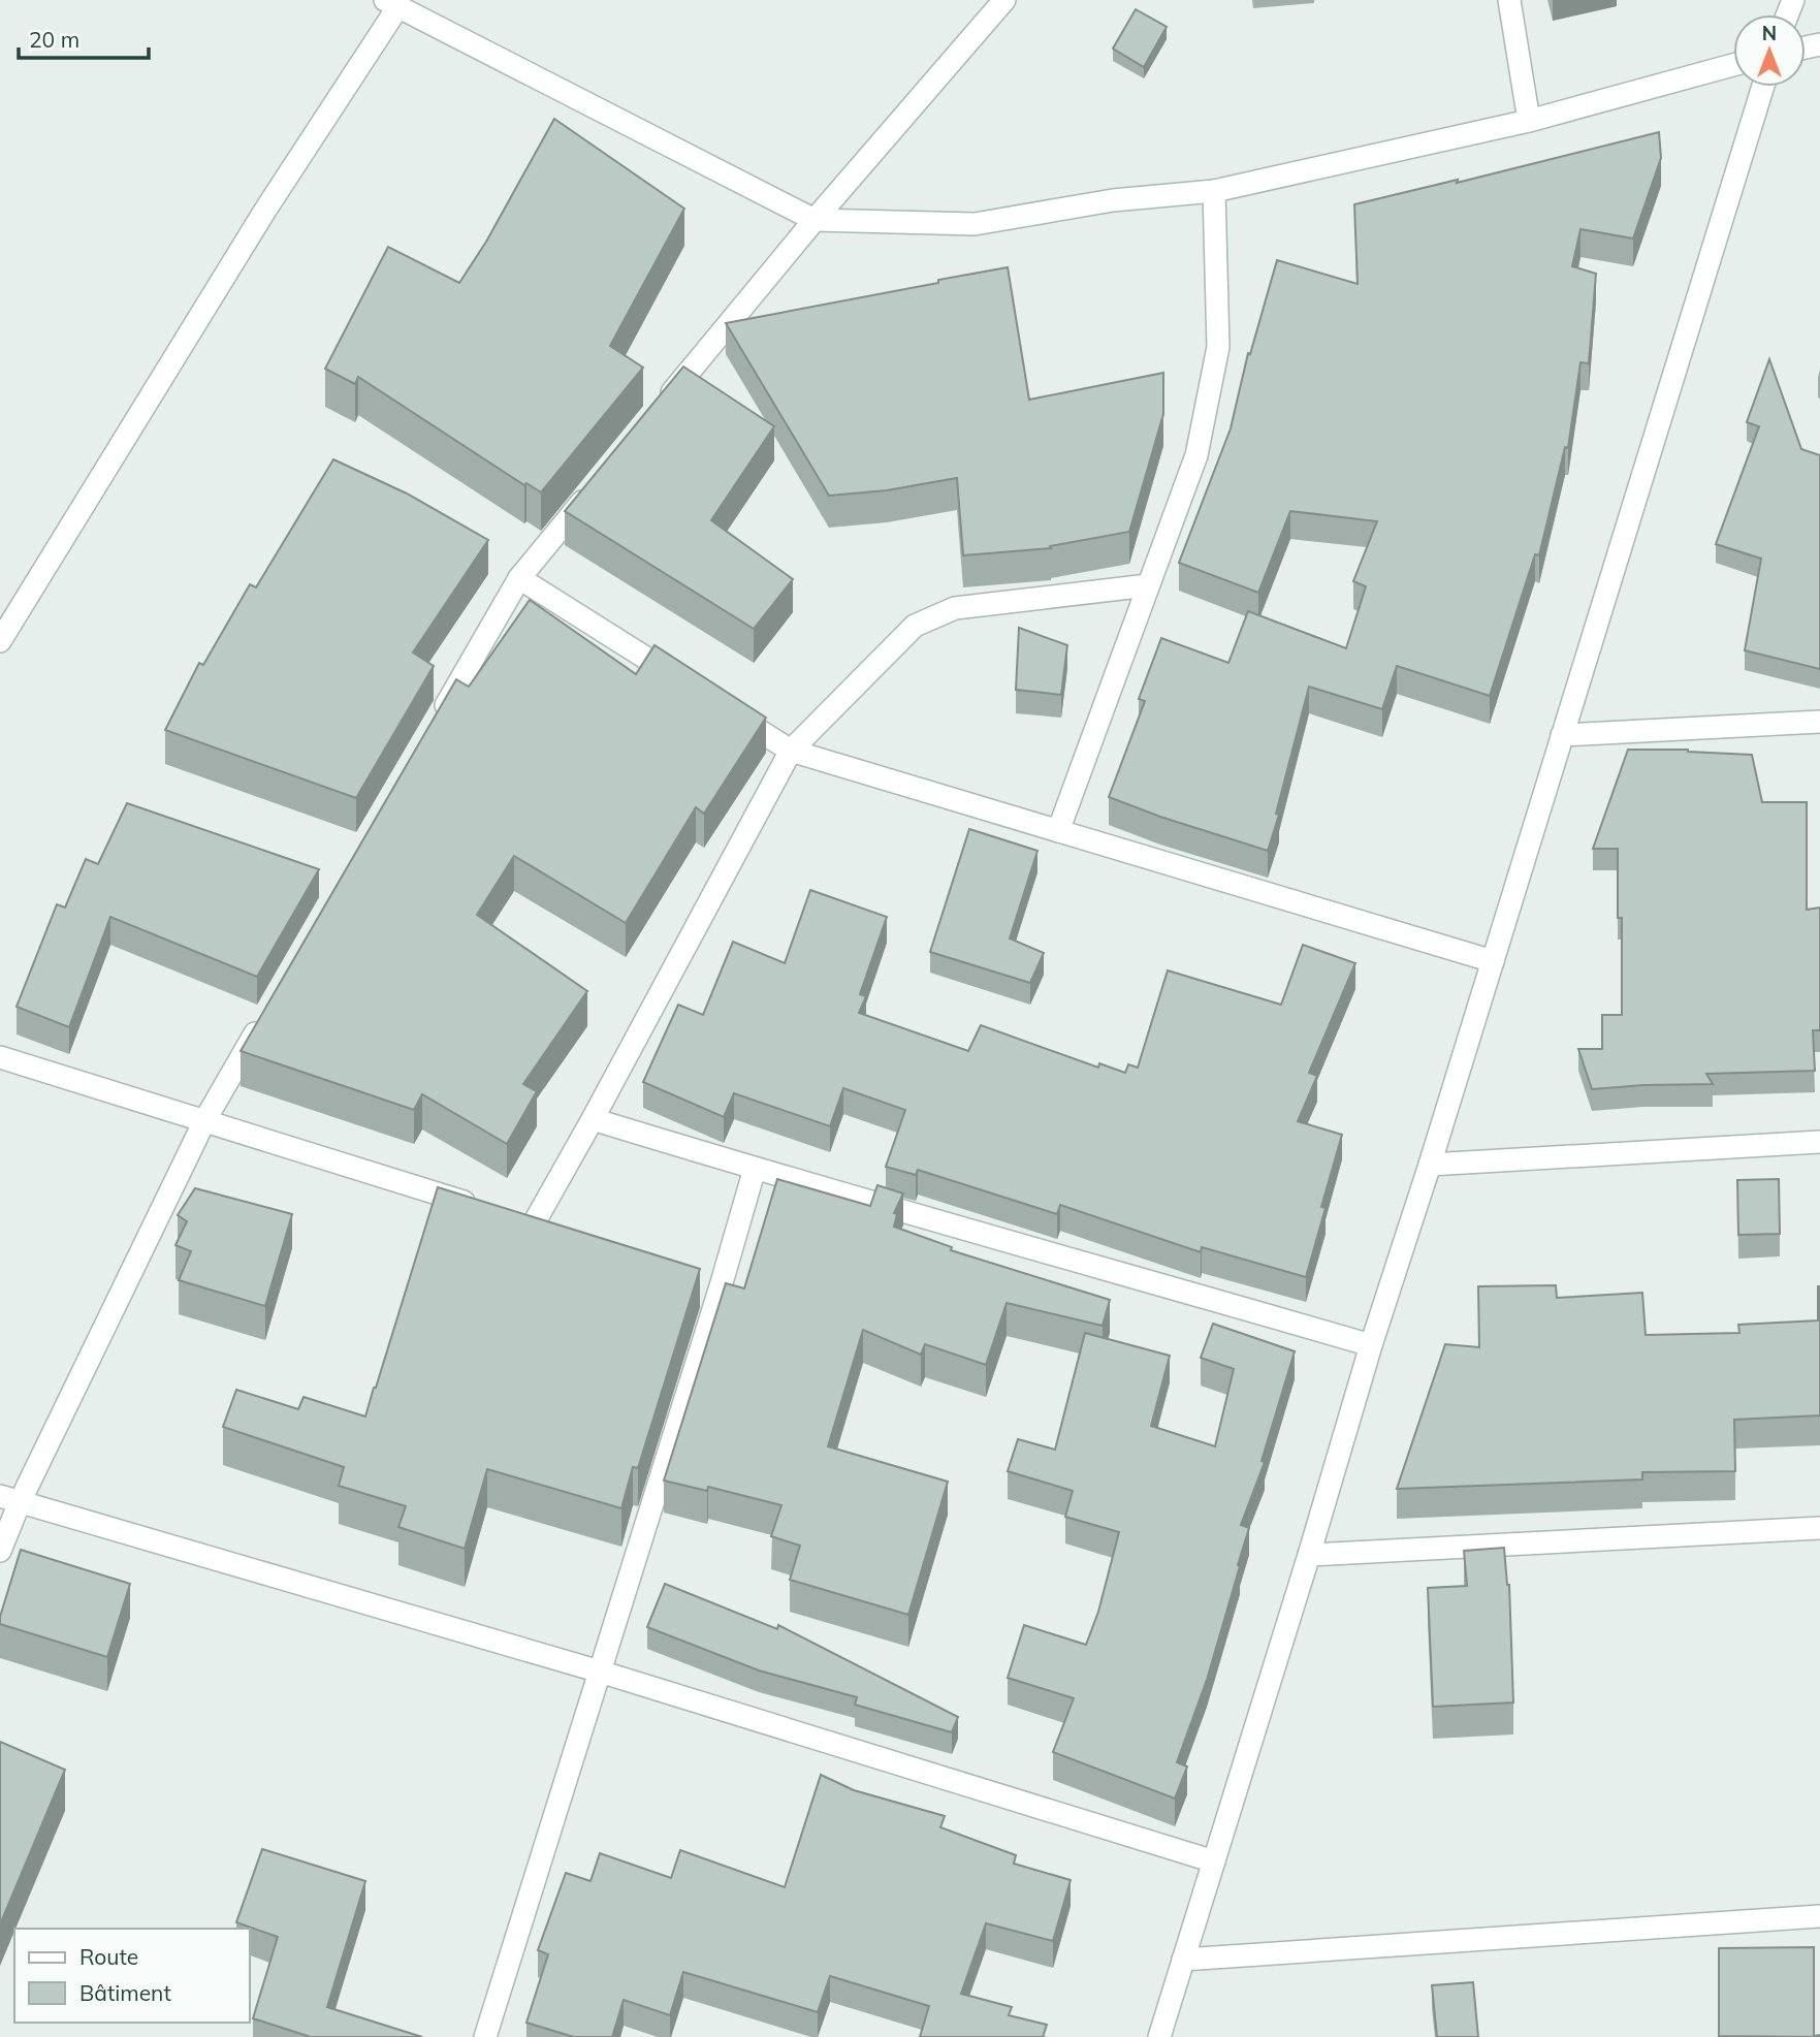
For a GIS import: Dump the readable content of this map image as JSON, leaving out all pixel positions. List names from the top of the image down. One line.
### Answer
{"legend":["Route","Bâtiment"],"scale_bar":"20 m","north":"top"}
